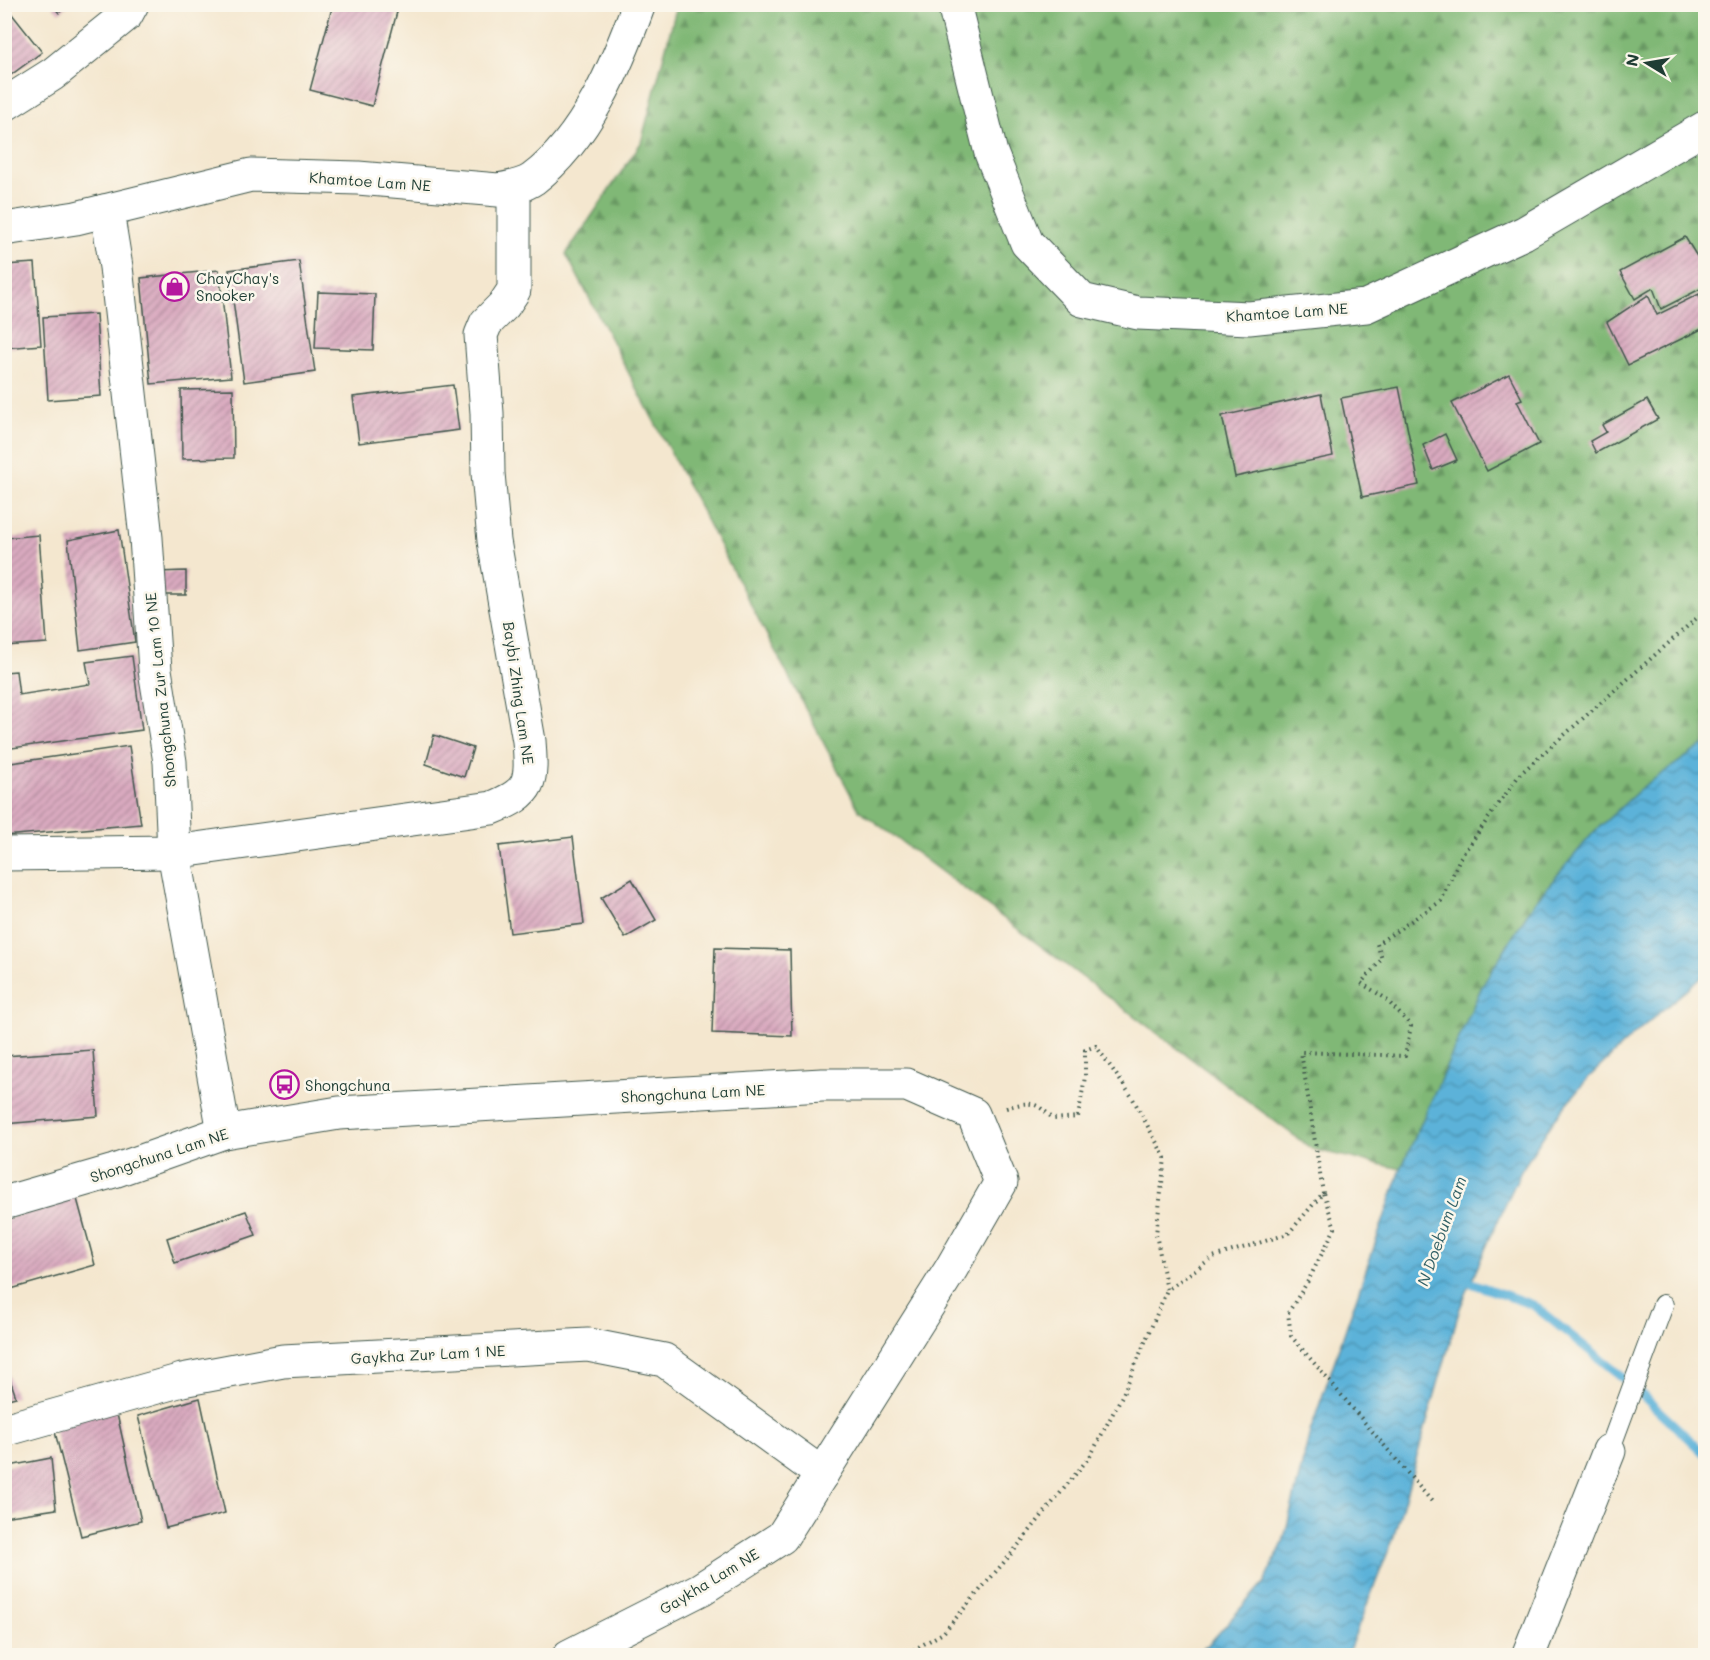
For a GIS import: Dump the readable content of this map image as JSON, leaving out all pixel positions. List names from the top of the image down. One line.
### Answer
{"streets":{"street":["Khamtoe Lam NE","Shongchuna Zur Lam 10 NE","Baybi Zhing Lam NE","Shongchuna Lam NE","Gaykha Zur Lam 1 NE","Gaykha Lam NE"]},"crossings":[["Khamtoe Lam NE","Shongchuna Zur Lam 10 NE"],["Khamtoe Lam NE","Baybi Zhing Lam NE"],["Shongchuna Zur Lam 10 NE","Baybi Zhing Lam NE"],["Shongchuna Zur Lam 10 NE","Shongchuna Lam NE"],["Shongchuna Lam NE","Gaykha Zur Lam 1 NE"],["Shongchuna Lam NE","Gaykha Lam NE"],["Gaykha Zur Lam 1 NE","Gaykha Lam NE"]],"water":["N Doebum Lam"],"places":{"shop":["ChayChay's Snooker"],"bus stop":["Shongchuna"]},"north":"left"}
